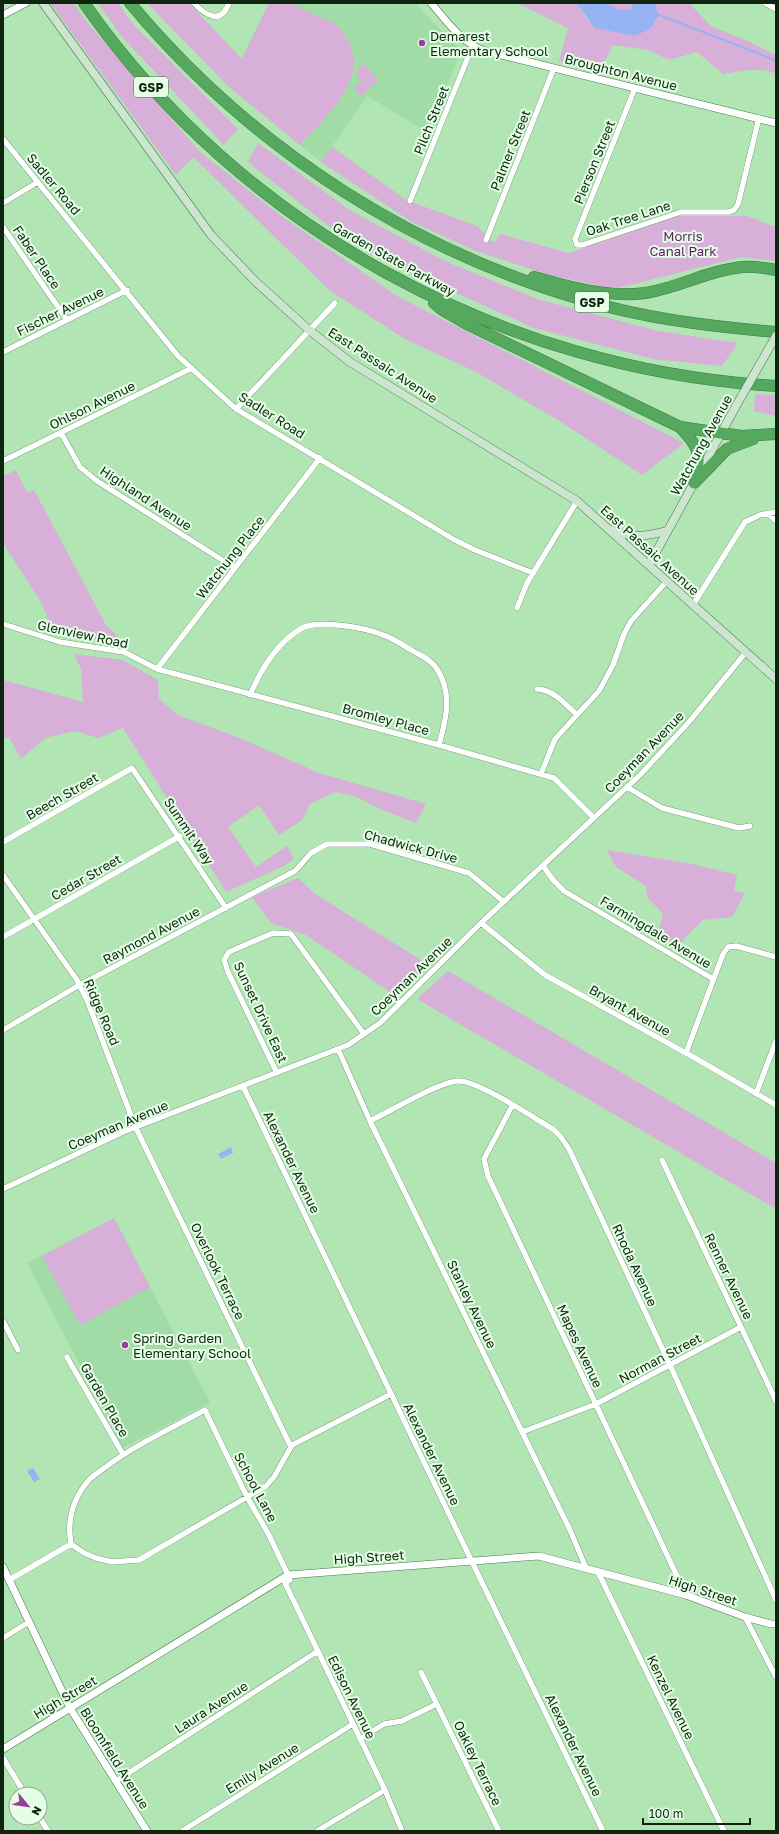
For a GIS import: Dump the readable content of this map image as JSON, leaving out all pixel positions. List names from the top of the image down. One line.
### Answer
{"streets":{"highway":["GSP","Garden State Parkway"],"main road":["East Passaic Avenue","Watchung Avenue"],"street":["Broughton Avenue","Pilch Street","Palmer Street","Pierson Street","Sadler Road","Oak Tree Lane","Faber Place","Fischer Avenue","Ohlson Avenue","Highland Avenue","Watchung Place","Glenview Road","Bromley Place","Coeyman Avenue","Beech Street","Summit Way","Chadwick Drive","Cedar Street","Farmingdale Avenue","Raymond Avenue","Bryant Avenue","Ridge Road","Sunset Drive East","Alexander Avenue","Rhoda Avenue","Overlook Terrace","Renner Avenue","Stanley Avenue","Mapes Avenue","Norman Street","Garden Place","School Lane","High Street","Edison Avenue","Kenzel Avenue","Laura Avenue","Bloomfield Avenue","Oakley Terrace","Emily Avenue"]},"crossings":[["Broughton Avenue","Pilch Street"],["Broughton Avenue","Palmer Street"],["Broughton Avenue","Pierson Street"],["Broughton Avenue","Oak Tree Lane"],["Pierson Street","Oak Tree Lane"],["Sadler Road","Fischer Avenue"],["Sadler Road","Ohlson Avenue"],["Sadler Road","Watchung Place"],["Faber Place","Fischer Avenue"],["East Passaic Avenue","Watchung Avenue"],["East Passaic Avenue","Coeyman Avenue"],["Ohlson Avenue","Highland Avenue"],["Highland Avenue","Watchung Place"],["Watchung Place","Glenview Road"],["Watchung Place","Bromley Place"],["Glenview Road","Bromley Place"],["Bromley Place","Coeyman Avenue"],["Coeyman Avenue","Chadwick Drive"],["Coeyman Avenue","Farmingdale Avenue"],["Coeyman Avenue","Bryant Avenue"],["Coeyman Avenue","Ridge Road"],["Coeyman Avenue","Sunset Drive East"],["Coeyman Avenue","Alexander Avenue"],["Coeyman Avenue","Overlook Terrace"],["Coeyman Avenue","Stanley Avenue"],["Beech Street","Summit Way"],["Summit Way","Chadwick Drive"],["Summit Way","Cedar Street"],["Summit Way","Raymond Avenue"],["Chadwick Drive","Raymond Avenue"],["Cedar Street","Ridge Road"],["Raymond Avenue","Ridge Road"],["Ridge Road","Overlook Terrace"],["Alexander Avenue","High Street"],["Rhoda Avenue","Stanley Avenue"],["Rhoda Avenue","Mapes Avenue"],["Rhoda Avenue","Norman Street"],["Renner Avenue","Norman Street"],["Stanley Avenue","Norman Street"],["Stanley Avenue","High Street"],["Mapes Avenue","Norman Street"],["Mapes Avenue","High Street"],["Garden Place","School Lane"],["School Lane","High Street"],["School Lane","Edison Avenue"],["High Street","Edison Avenue"],["High Street","Kenzel Avenue"],["High Street","Bloomfield Avenue"],["Edison Avenue","Laura Avenue"],["Edison Avenue","Emily Avenue"],["Laura Avenue","Bloomfield Avenue"]],"parks":["Morris Canal Park"],"places":["Demarest Elementary School","Spring Garden Elementary School"],"scale_bar":"100 m","north":"bottom right"}
